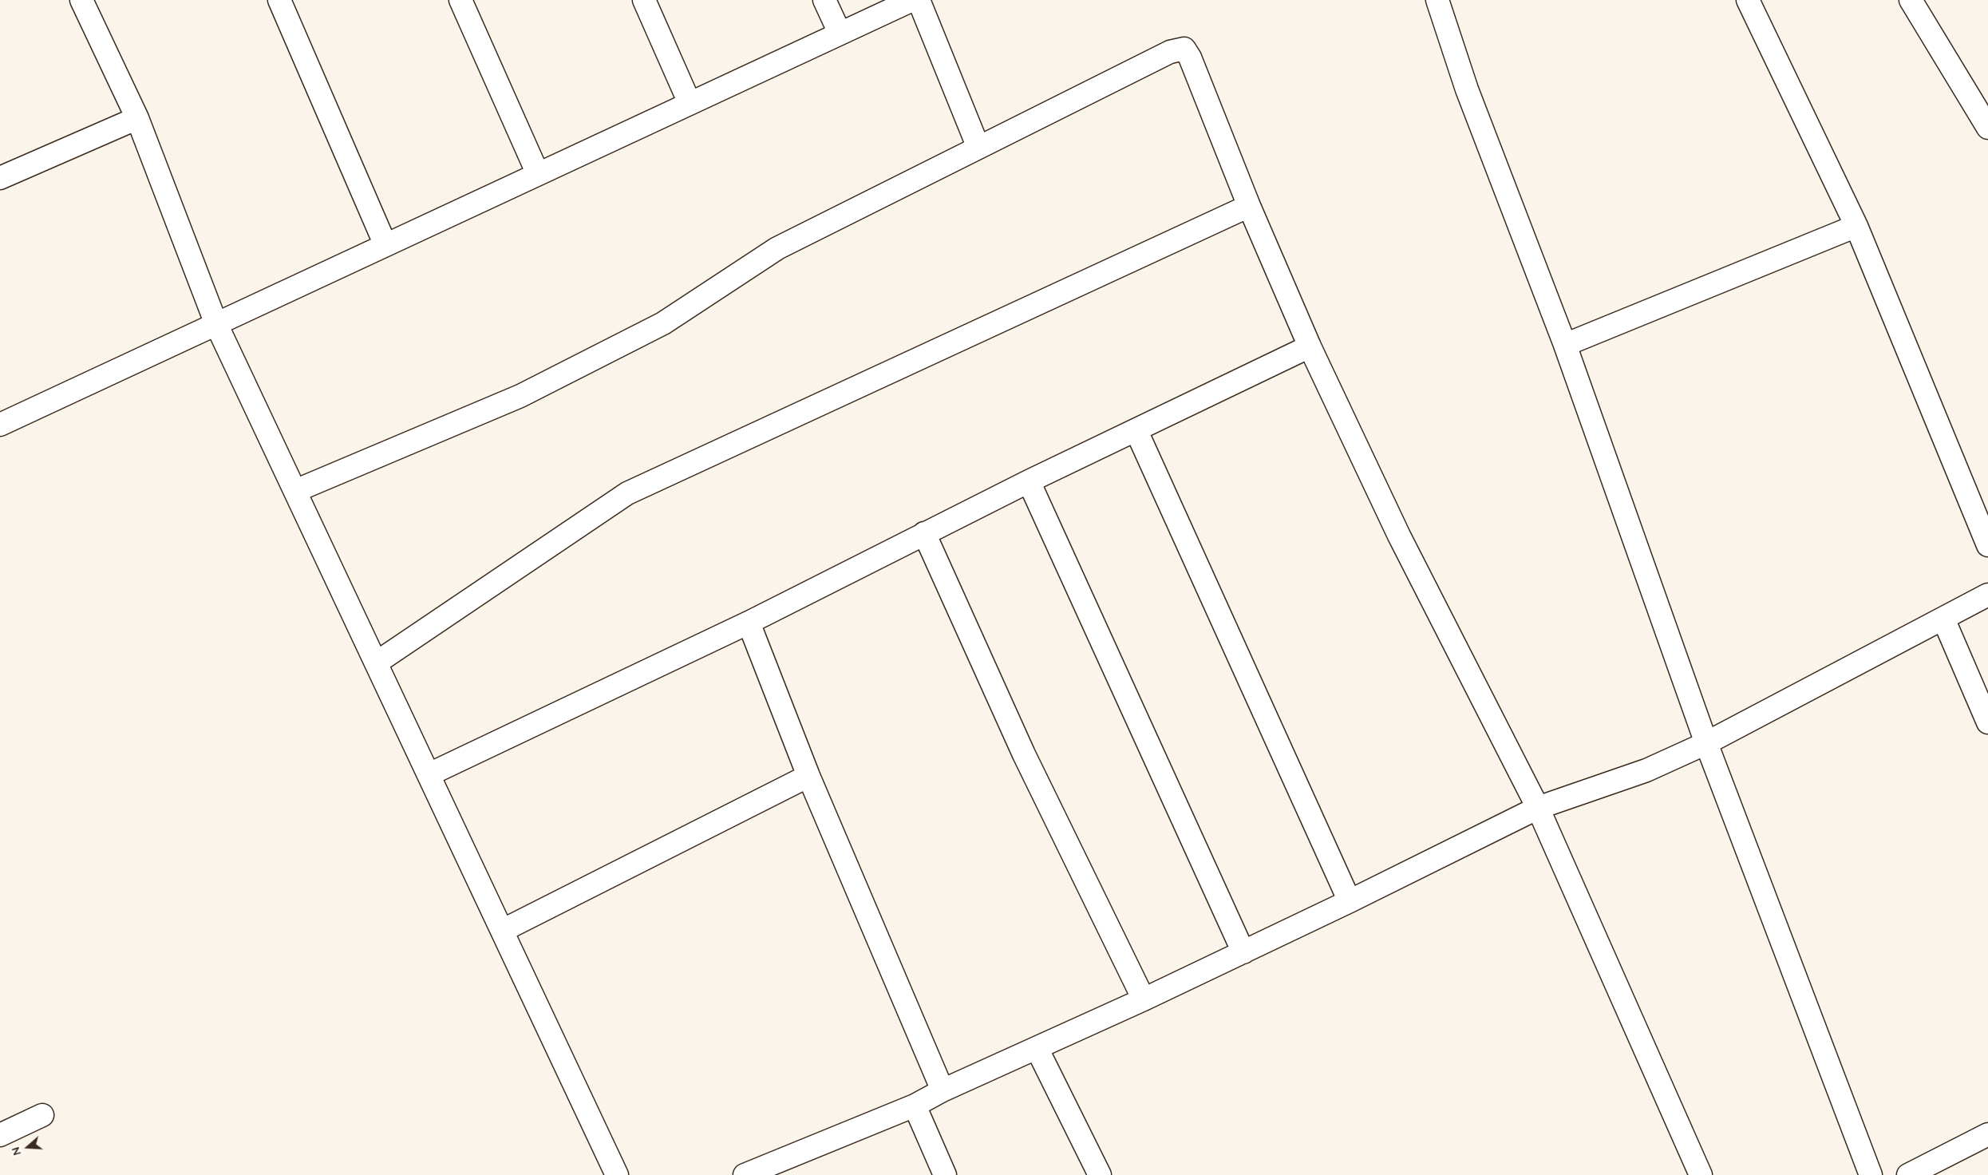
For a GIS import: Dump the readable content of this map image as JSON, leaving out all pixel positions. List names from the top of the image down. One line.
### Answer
{"north":"left"}
